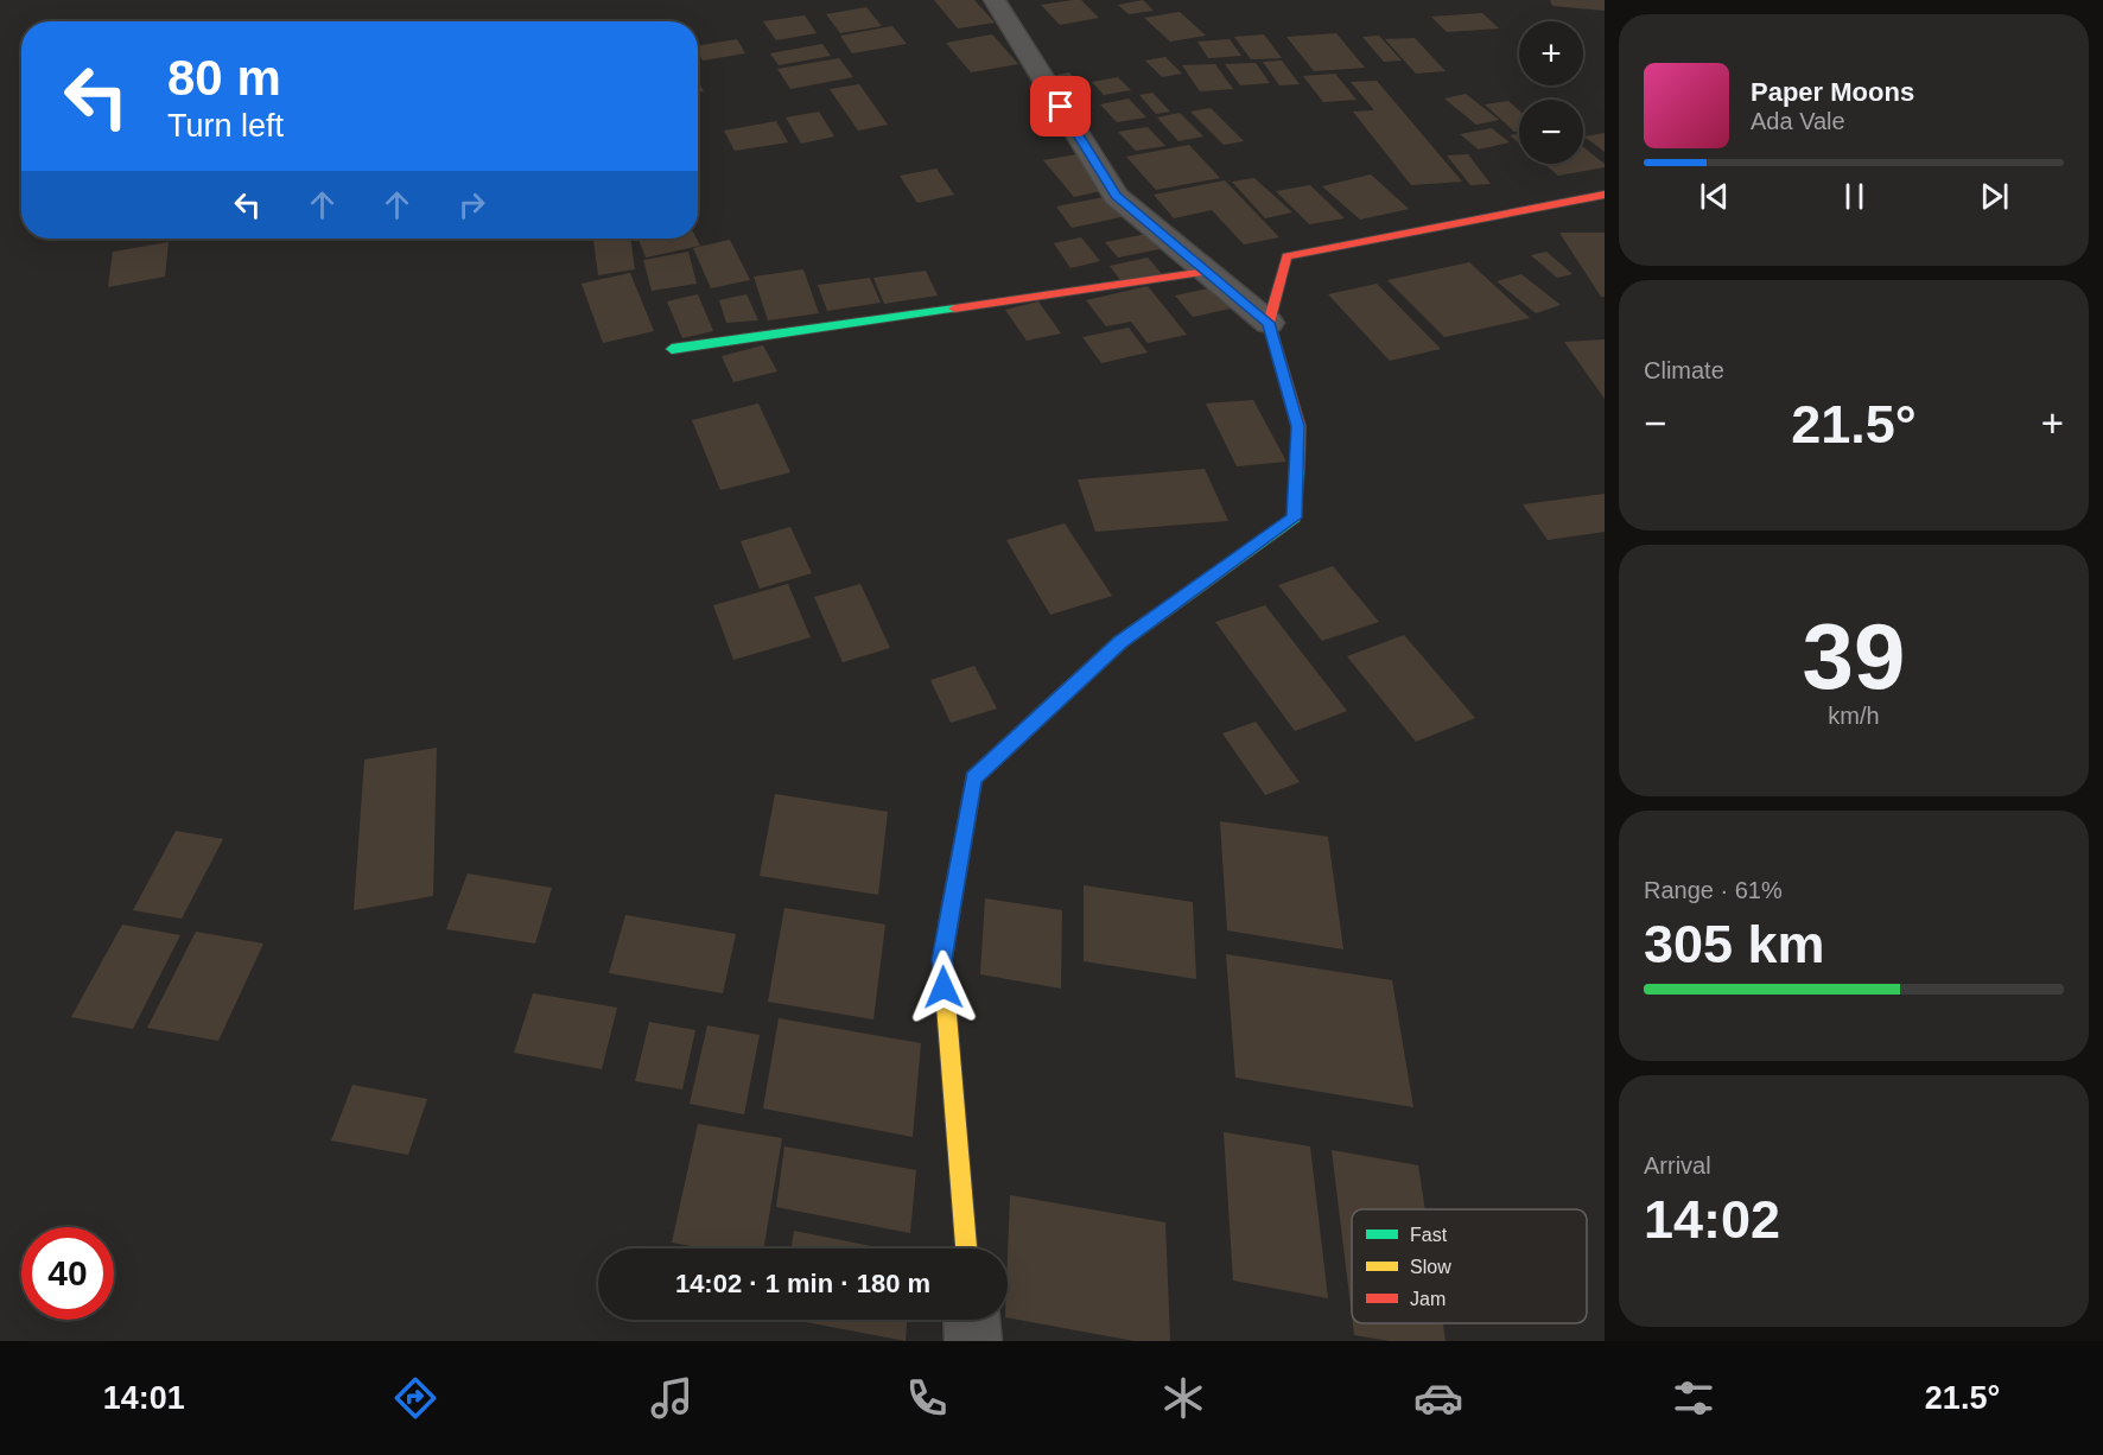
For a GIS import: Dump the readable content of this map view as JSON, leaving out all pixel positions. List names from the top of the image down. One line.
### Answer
{"legend":["Fast","Slow","Jam"],"page":{"map_buttons":["+","−"],"turn":["80 m","Turn left"],"song":["Paper Moons","Ada Vale"],"tile":["Climate",["39","km/h"],["Range · 61%","305 km"],["Arrival","14:02"]],"heat":["−","21.5°","+"],"limit":"40","trip":"14:02 · 1 min · 180 m","tabs":["14:01","21.5°"]}}
